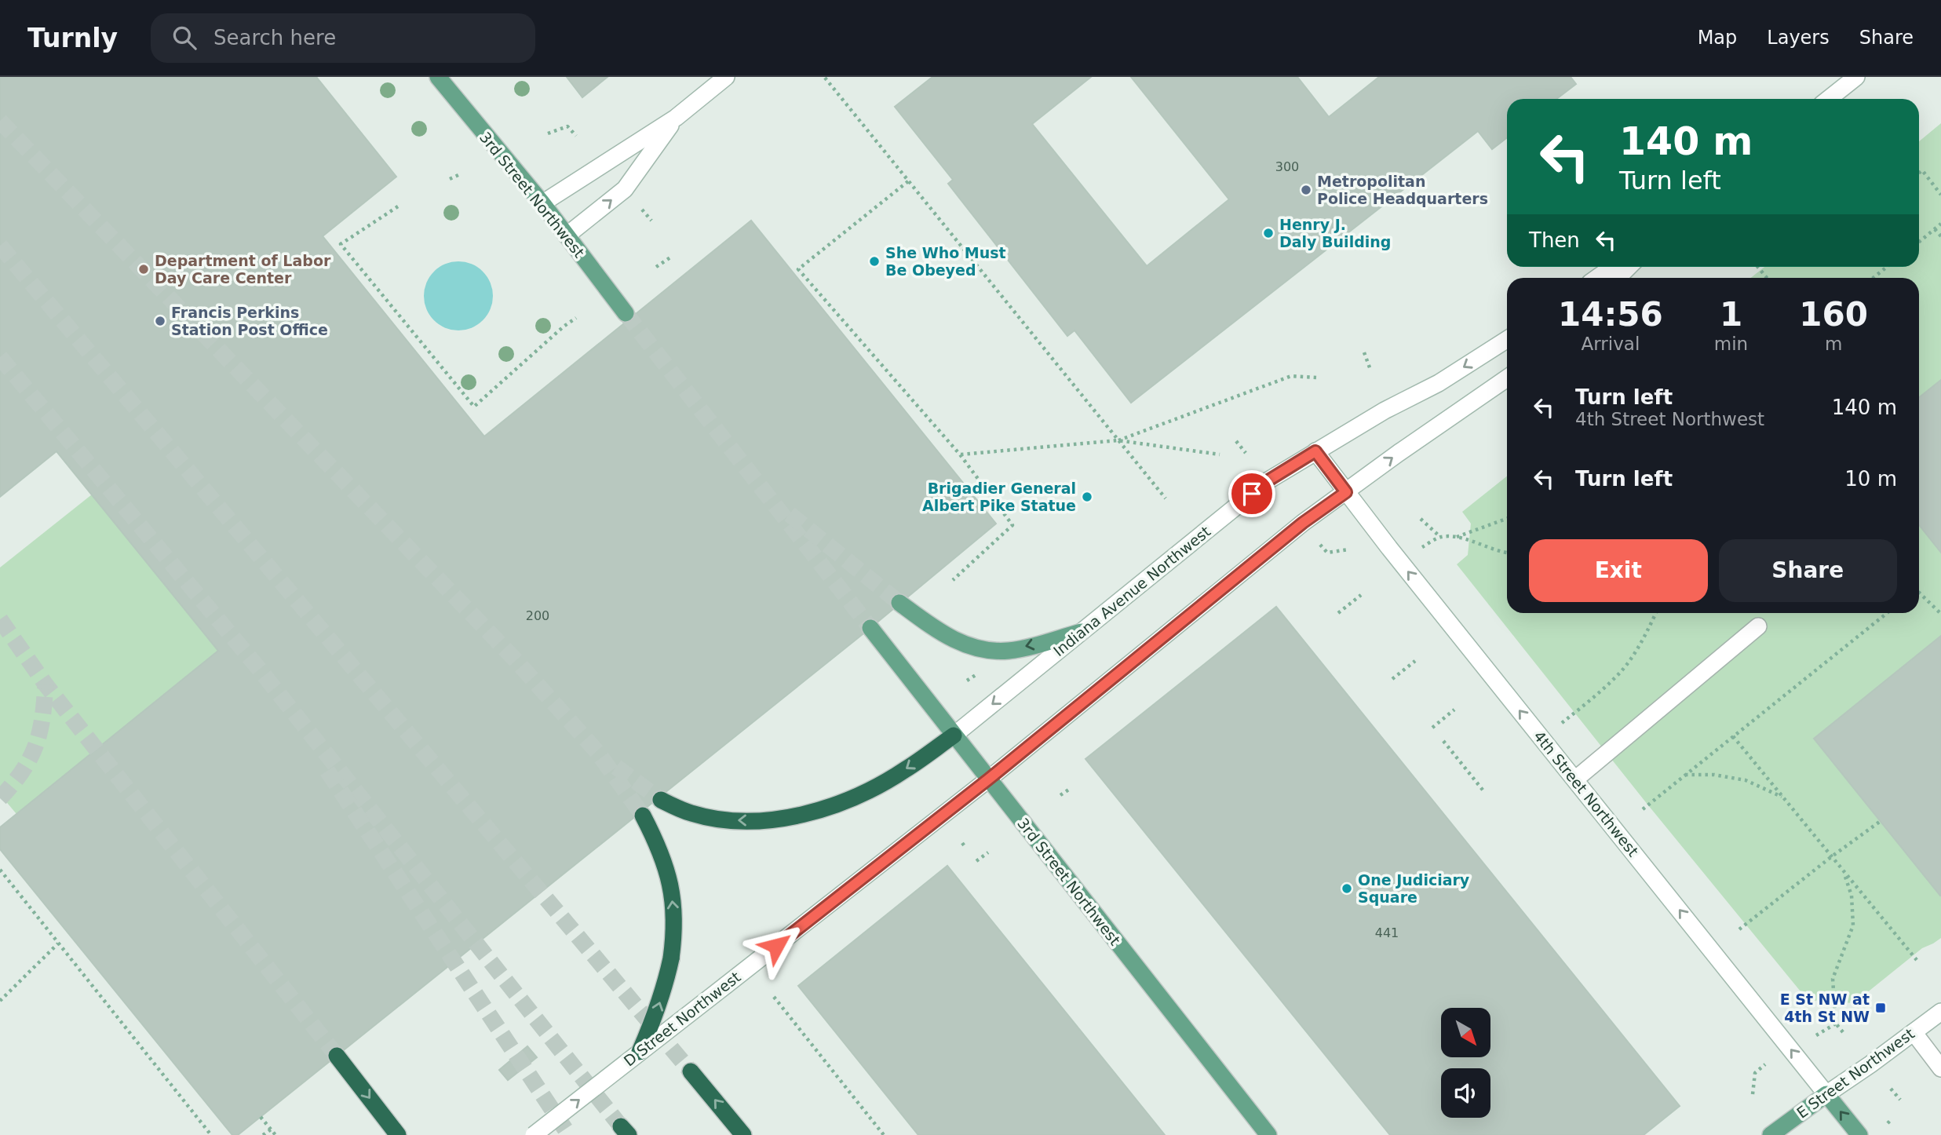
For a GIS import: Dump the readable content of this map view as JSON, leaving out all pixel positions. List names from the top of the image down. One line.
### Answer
{"streets":{"main road":["3rd Street Northwest","4th Street Northwest","E Street Northwest"],"street":["Indiana Avenue Northwest","D Street Northwest"]},"crossings":[["3rd Street Northwest","Indiana Avenue Northwest"],["3rd Street Northwest","D Street Northwest"],["Indiana Avenue Northwest","4th Street Northwest"],["4th Street Northwest","D Street Northwest"],["4th Street Northwest","E Street Northwest"]],"one_way":["4th Street Northwest"],"places":{"other":["Metropolitan Police Headquarters","Henry J. Daly Building","She Who Must Be Obeyed","Department of Labor Day Care Center","Francis Perkins Station Post Office","Brigadier General Albert Pike Statue","One Judiciary Square"],"transit":["E St NW at 4th St NW"]},"house_numbers":["300","200","441"],"north":"bottom right","page":{"header":"Turnly","search":"Search here","nav":["Map","Layers","Share"],"turn":["140 m","Turn left"],"then":"Then","eta":["14:56","Arrival","1","min","160","m"],"list":[{"name":"Turn left","note":"4th Street Northwest","value":"140 m"},{"name":"Turn left","value":"10 m"}],"buttons":["Exit","Share"]}}
